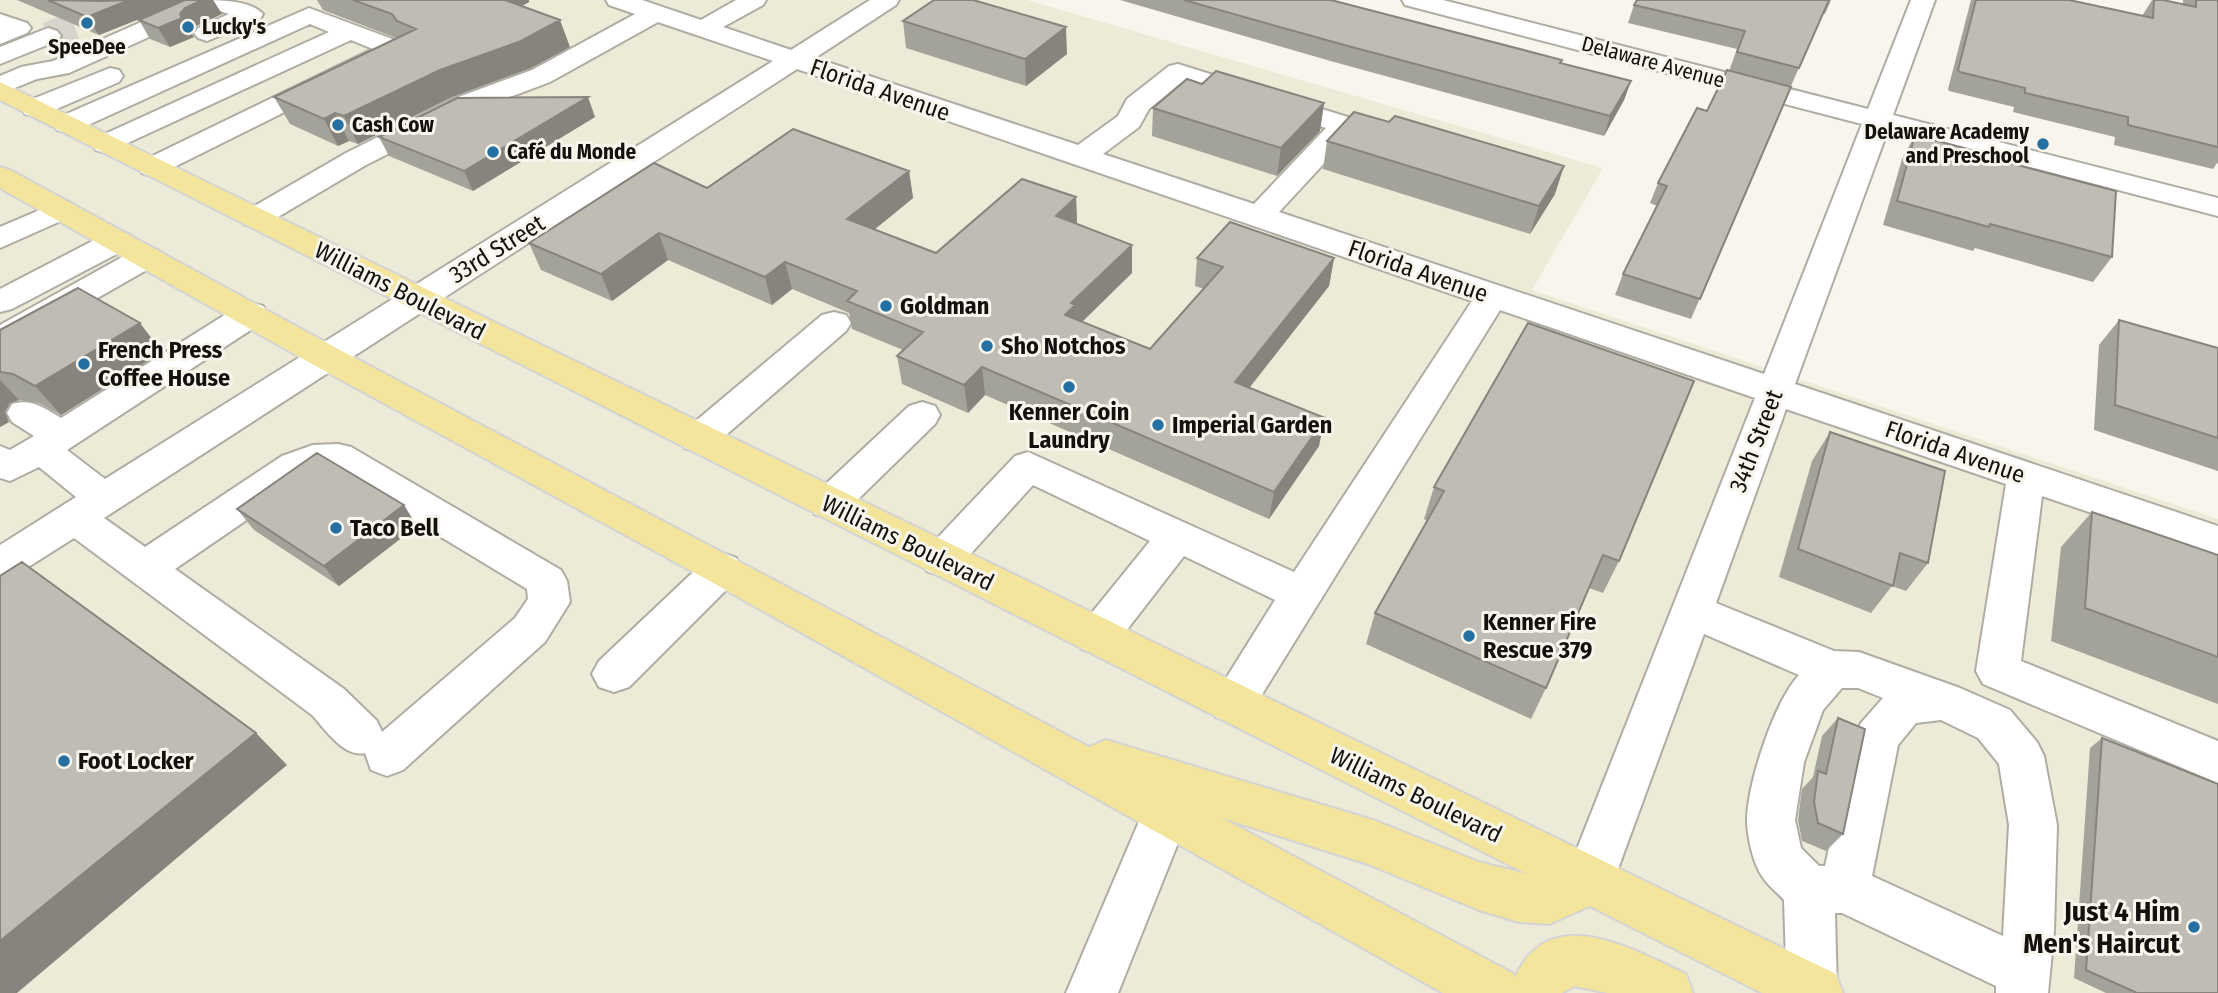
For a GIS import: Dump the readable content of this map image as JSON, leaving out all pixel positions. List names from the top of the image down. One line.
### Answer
{"streets":{"main road":["Williams Boulevard"],"street":["Delaware Avenue","Florida Avenue","33rd Street","34th Street"]},"crossings":[["Delaware Avenue","34th Street"],["Florida Avenue","33rd Street"],["Florida Avenue","34th Street"],["33rd Street","Williams Boulevard"],["Williams Boulevard","34th Street"]],"places":["SpeeDee","Lucky's","Cash Cow","Delaware Academy and Preschool","Café du Monde","Goldman","Sho Notchos","French Press Coffee House","Kenner Coin Laundry","Imperial Garden","Taco Bell","Kenner Fire Rescue 379","Foot Locker","Just 4 Him Men's Haircut"]}
